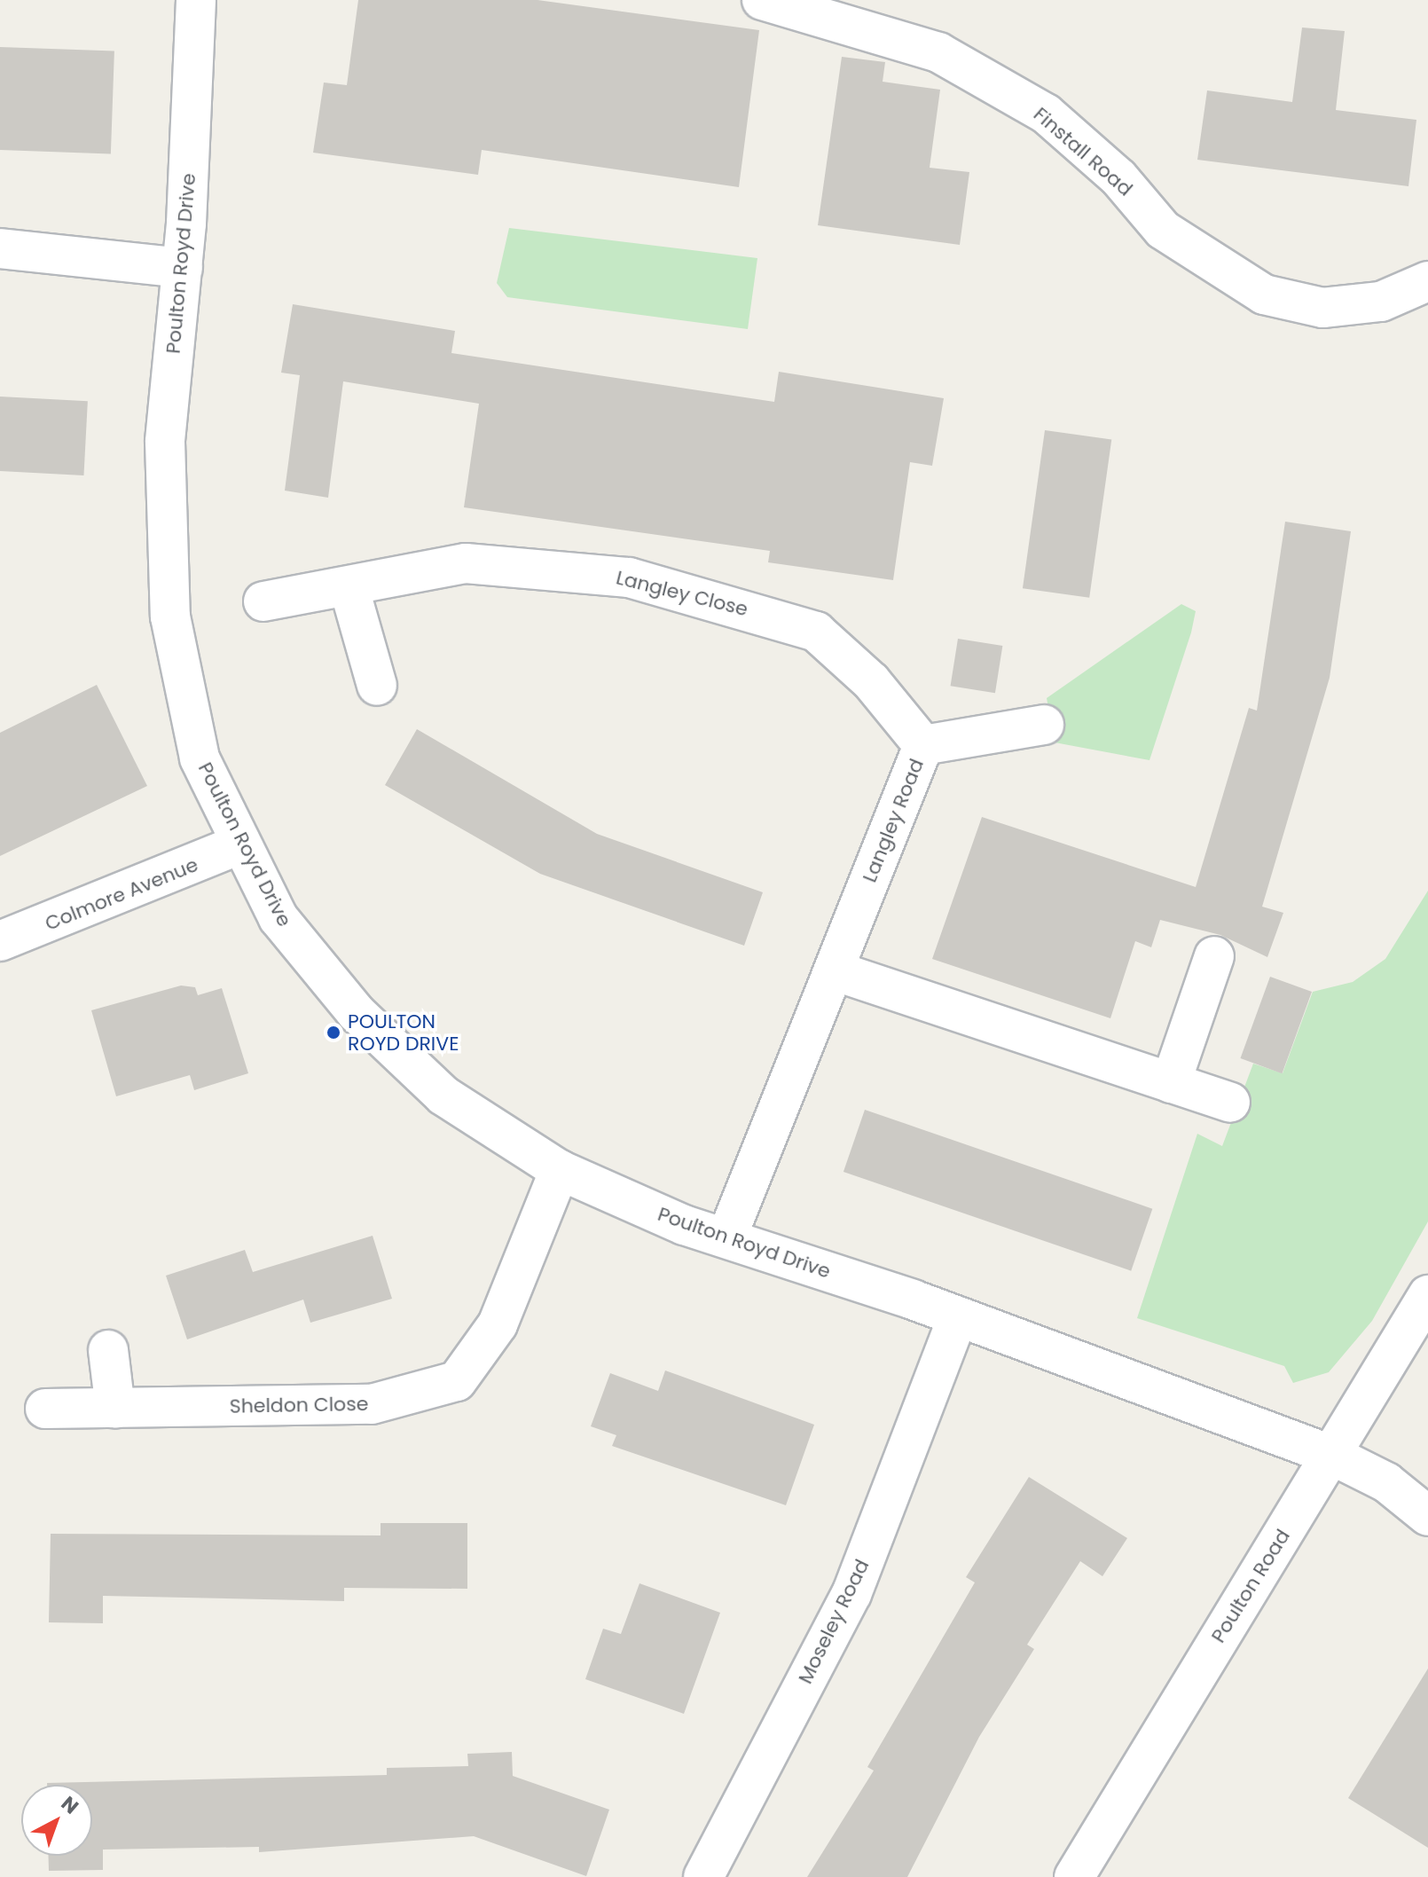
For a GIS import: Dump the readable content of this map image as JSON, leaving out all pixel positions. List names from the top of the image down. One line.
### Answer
{"streets":{"street":["Finstall Road","Poulton Royd Drive","Langley Close","Langley Road","Colmore Avenue","Sheldon Close","Poulton Road","Moseley Road"]},"crossings":[["Poulton Royd Drive","Langley Road"],["Poulton Royd Drive","Colmore Avenue"],["Poulton Royd Drive","Sheldon Close"],["Poulton Royd Drive","Poulton Road"],["Poulton Royd Drive","Moseley Road"],["Langley Close","Langley Road"]],"places":["POULTON ROYD DRIVE"],"north":"top right"}
